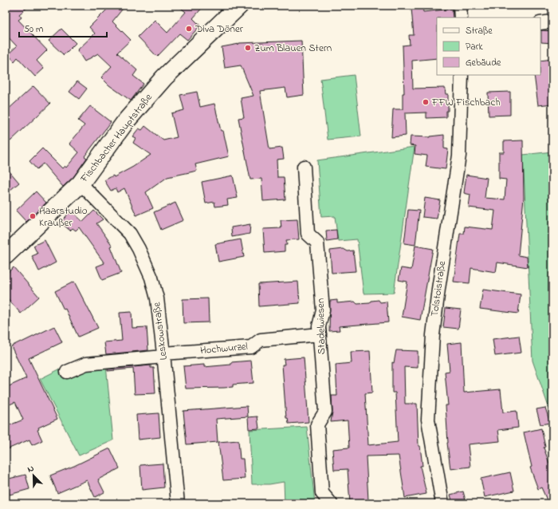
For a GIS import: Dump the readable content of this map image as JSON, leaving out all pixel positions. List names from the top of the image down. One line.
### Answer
{"streets":{"main road":["Fischbacher Hauptstraße"],"street":["Tolstoistraße","Stadelwiesen","Leskowstraße","Hochwurzel"]},"crossings":[["Fischbacher Hauptstraße","Leskowstraße"],["Stadelwiesen","Hochwurzel"],["Leskowstraße","Hochwurzel"]],"places":["Diva Döner","Zum Blauen Stern","FFW Fischbach","Haarstudio Kraußer"],"legend":["Straße","Park","Gebäude"],"scale_bar":"50 m","north":"top left"}
